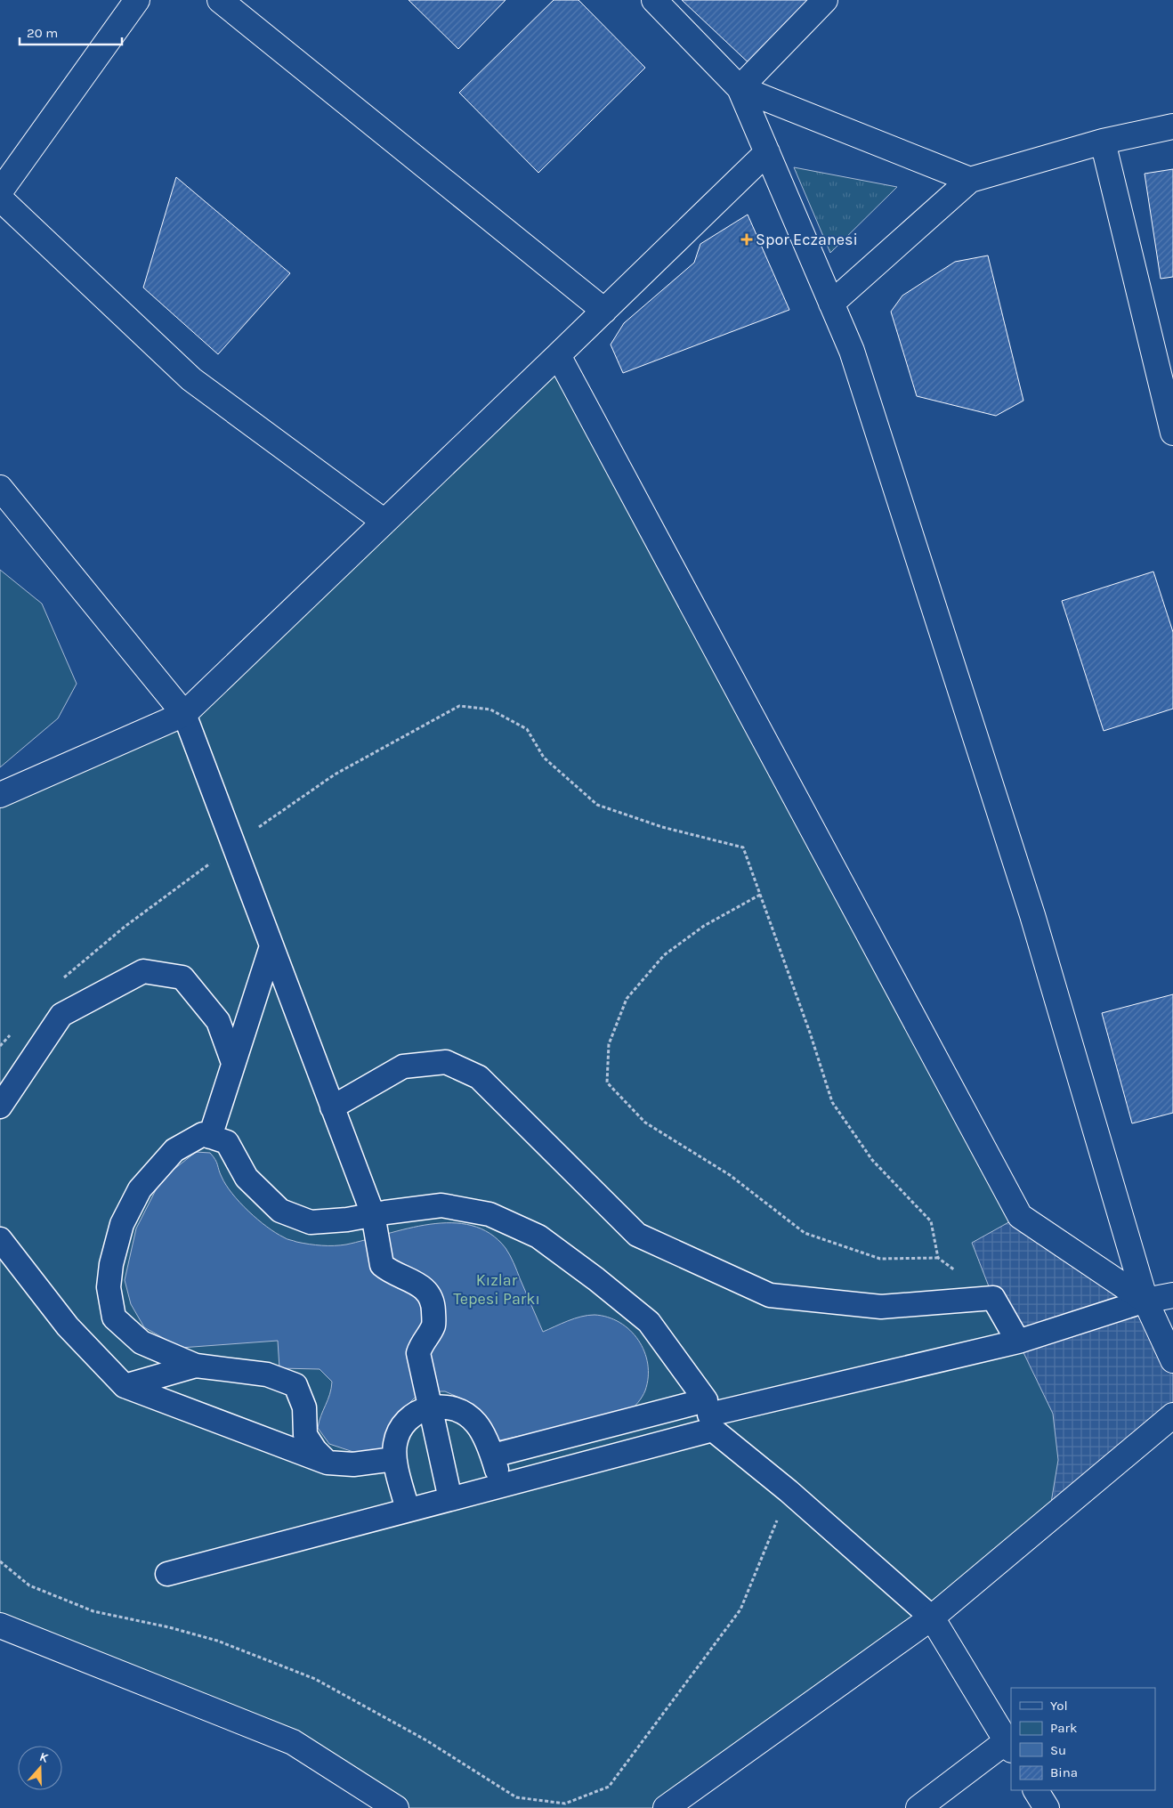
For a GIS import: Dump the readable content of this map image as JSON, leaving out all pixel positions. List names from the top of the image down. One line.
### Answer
{"parks":["Kızlar Tepesi Parkı"],"places":{"health":["Spor Eczanesi"]},"legend":["Yol","Park","Su","Bina"],"scale_bar":"20 m","north":"top"}
